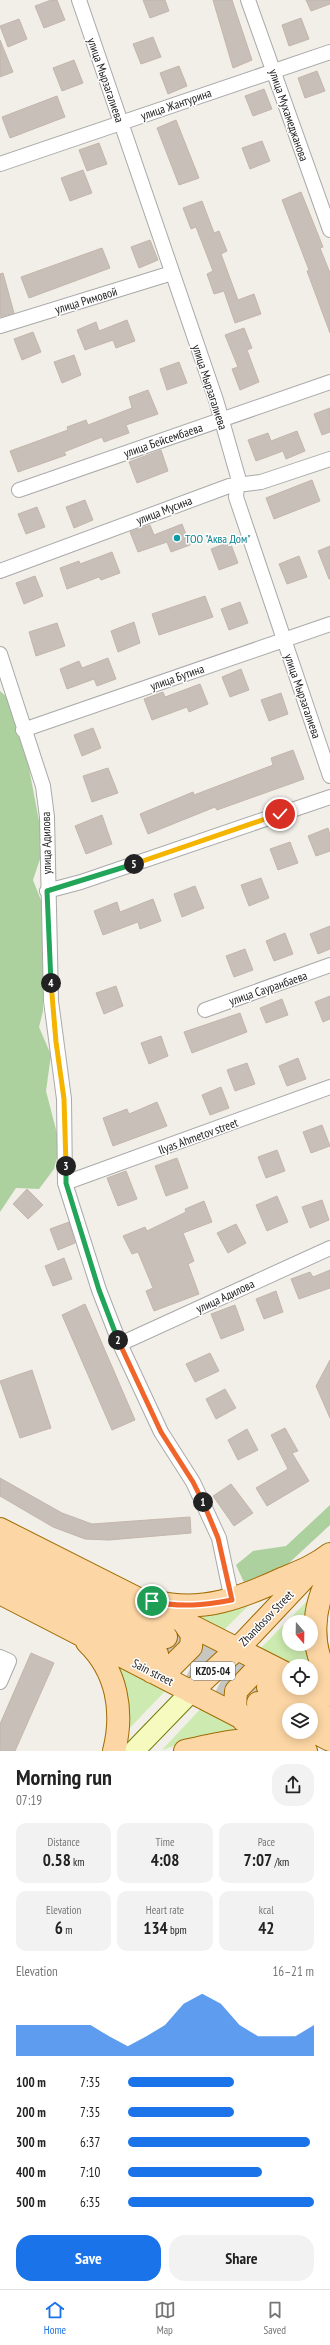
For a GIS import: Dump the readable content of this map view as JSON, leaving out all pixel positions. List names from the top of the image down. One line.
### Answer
{"streets":{"main road":["Zhandosov Street","KZ05-04","Sain street"],"street":["улица Мырзагалиева","улица Жантурина","улица Мухамеджанова","улица Римовой","улица Бейсембаева","улица Мусина","улица Бутина","улица Адилова","улица Сауранбаева","Ilyas Ahmetov street"]},"crossings":[["улица Мырзагалиева","улица Жантурина"],["улица Мырзагалиева","улица Римовой"],["улица Мырзагалиева","улица Бейсембаева"],["улица Мырзагалиева","улица Мусина"],["улица Мырзагалиева","улица Бутина"],["улица Жантурина","улица Мухамеджанова"],["улица Бутина","улица Адилова"],["улица Адилова","Ilyas Ahmetov street"],["Zhandosov Street","Sain street"]],"places":["ТОО \"Аква Дом\""],"north":"bottom","page":{"pins":["5","4","3","2","1"],"heading":["Morning run","07:19"],"stats":[["Distance","0.58 km"],["Time","4:08"],["Pace","7:07 /km"],["Elevation","6 m"],["Heart rate","134 bpm"],["kcal","42"]],"chart":["Elevation","16–21 m"],"list":[{"name":"100 m","note":"7:35"},{"name":"200 m","note":"7:35"},{"name":"300 m","note":"6:37"},{"name":"400 m","note":"7:10"},{"name":"500 m","note":"6:35"}],"buttons":["Save","Share"],"tabs":["Home","Map","Saved"]}}
